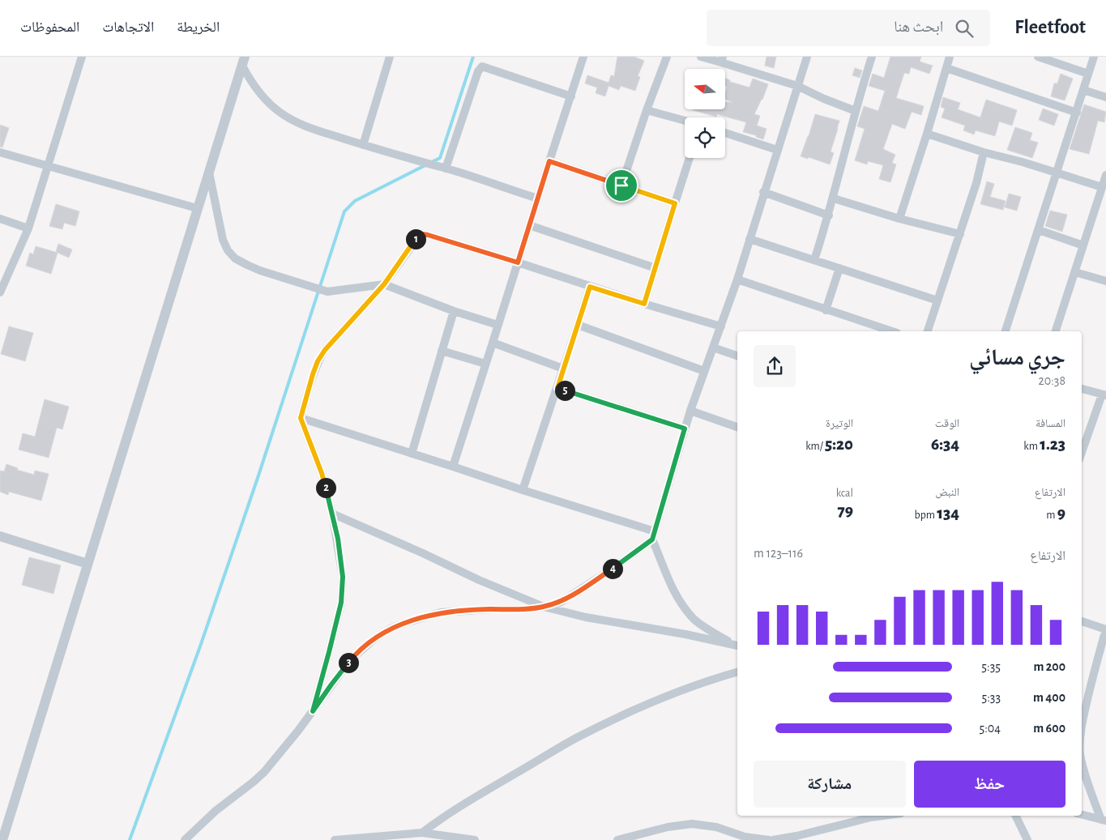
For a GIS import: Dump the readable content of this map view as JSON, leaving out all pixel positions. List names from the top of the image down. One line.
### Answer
{"north":"left","page":{"header":"Fleetfoot","search":"ابحث هنا","nav":["الخريطة","الاتجاهات","المحفوظات"],"pins":["1","5","2","4","3"],"heading":["جري مسائي","20:38"],"stats":[["المسافة","1.23 km"],["الوقت","6:34"],["الوتيرة","5:20 /km"],["الارتفاع","9 m"],["النبض","134 bpm"],["kcal","79"]],"chart":["الارتفاع","116–123 m"],"list":[{"name":"200 m","note":"5:35"},{"name":"400 m","note":"5:33"},{"name":"600 m","note":"5:04"}],"buttons":["حفظ","مشاركة"]}}
